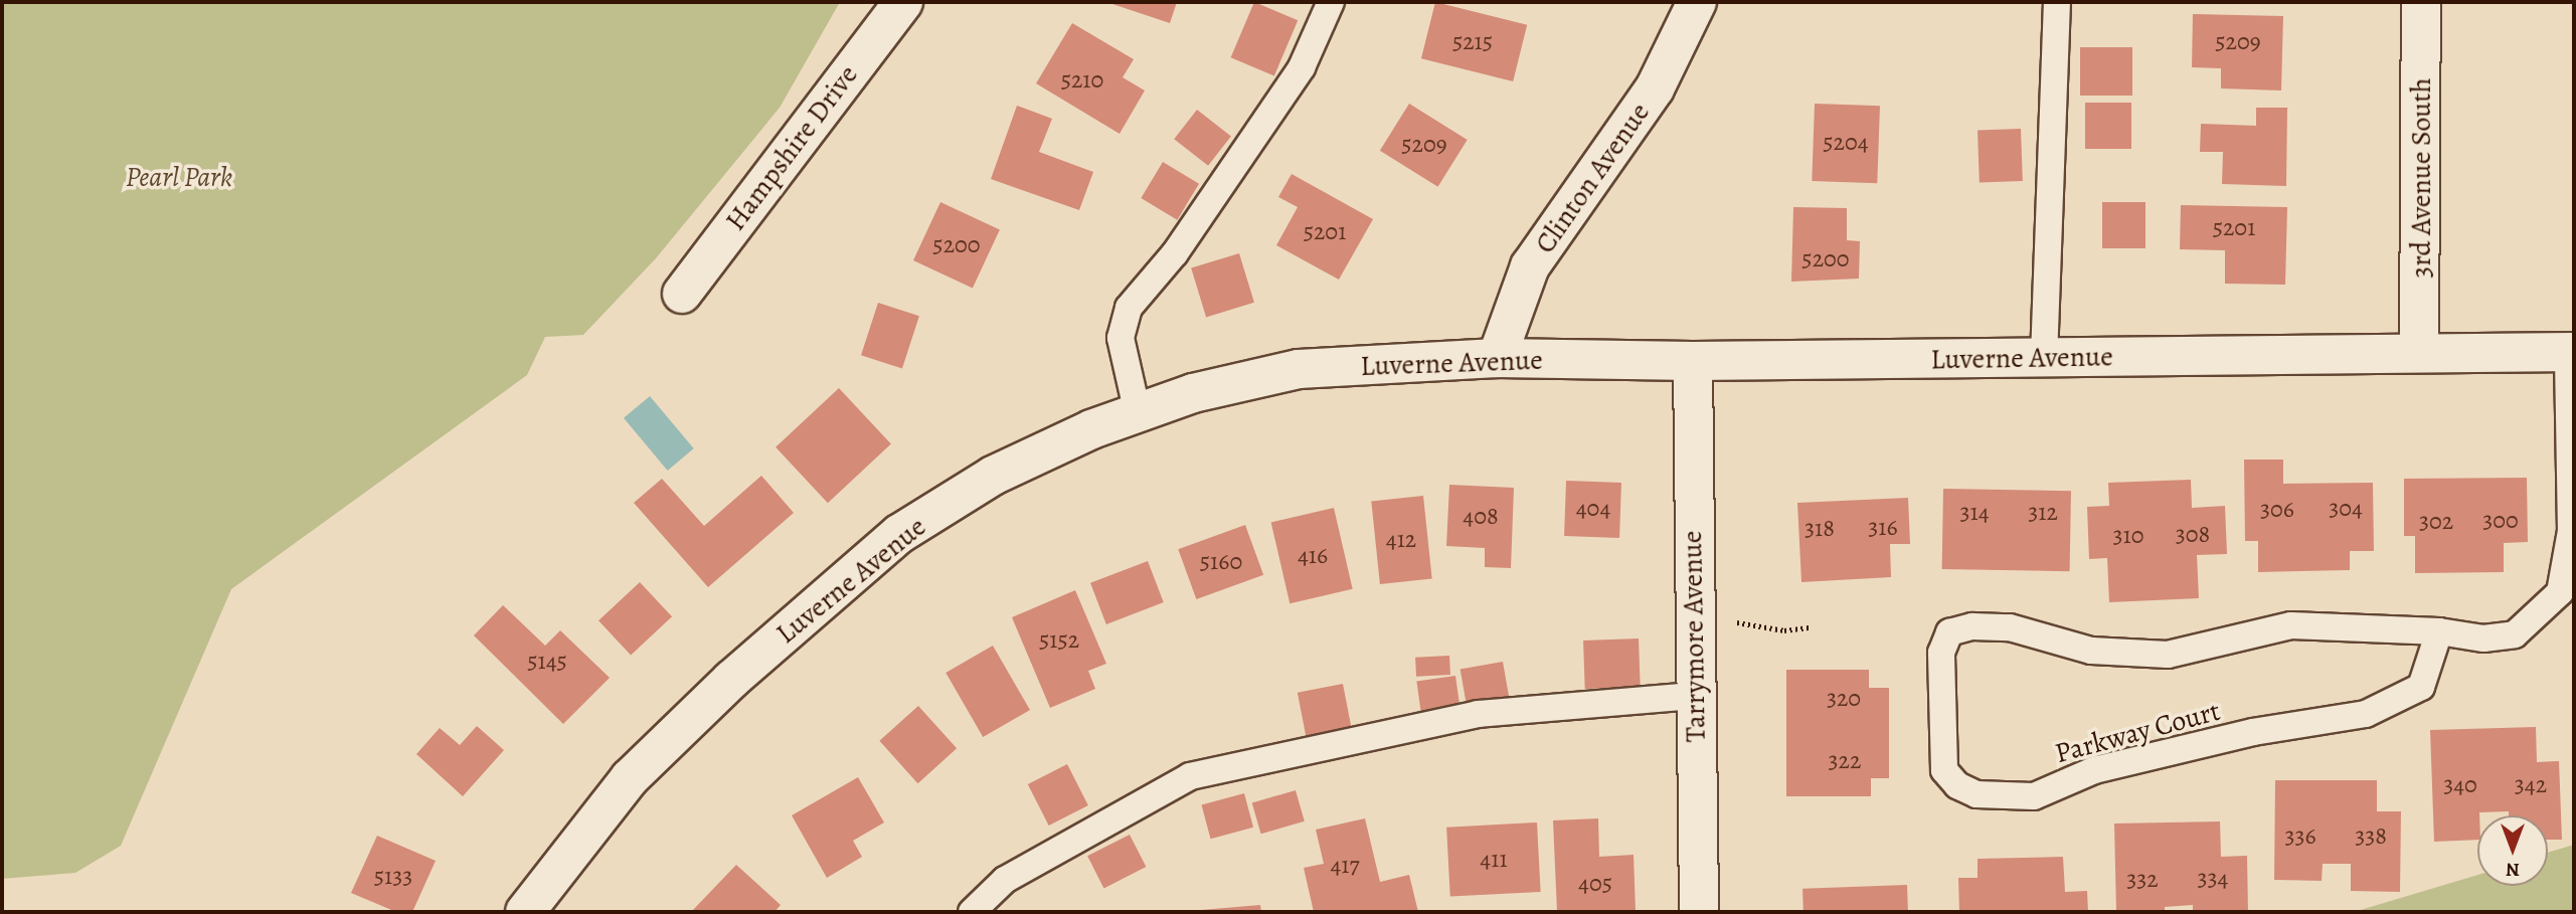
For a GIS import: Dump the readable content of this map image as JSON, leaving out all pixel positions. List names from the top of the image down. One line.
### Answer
{"streets":{"street":["Hampshire Drive","Clinton Avenue","3rd Avenue South","Luverne Avenue","Tarrymore Avenue"],"lane":["Parkway Court"]},"crossings":[["Clinton Avenue","Luverne Avenue"],["3rd Avenue South","Luverne Avenue"],["Luverne Avenue","Tarrymore Avenue"],["Luverne Avenue","Parkway Court"]],"parks":["Pearl Park"],"house_numbers":["5215","5209","5210","5204","5209","5201","5201","5200","5200","404","304","306","314","312","408","300","302","316","318","308","310","412","416","5160","5152","5145","320","322","340","342","336","338","411","417","5133","334","332","405"],"north":"bottom"}
